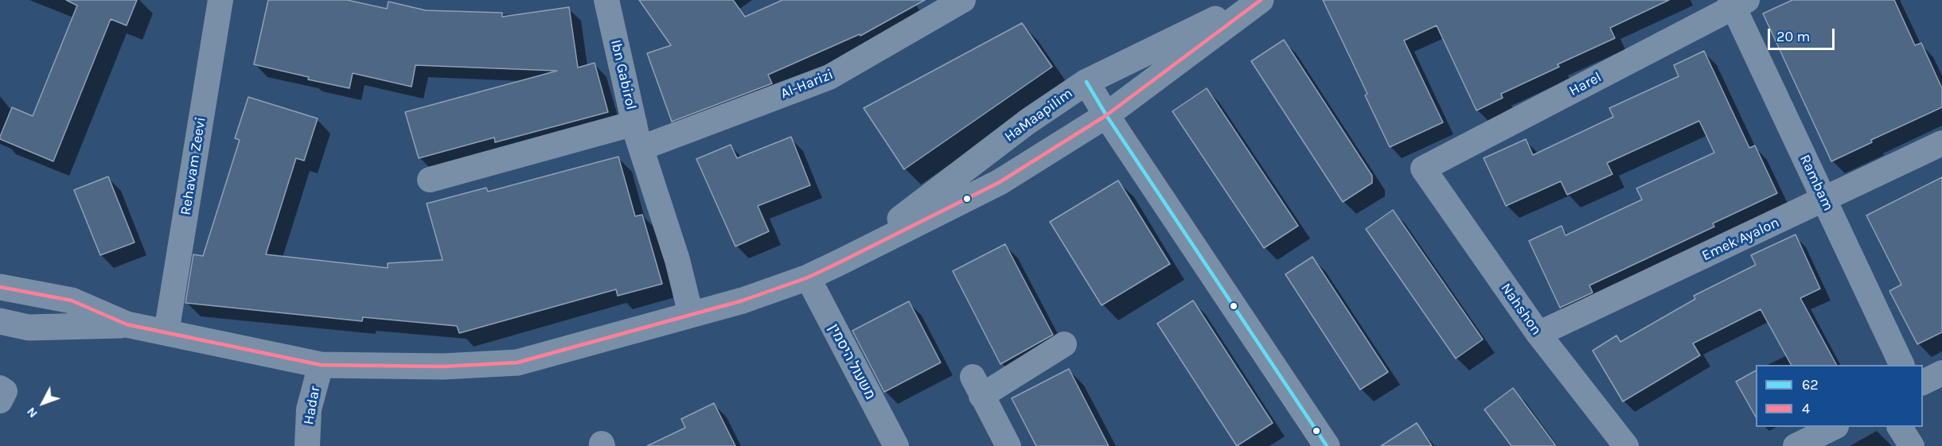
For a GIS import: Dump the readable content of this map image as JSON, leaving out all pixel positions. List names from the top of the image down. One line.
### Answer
{"streets":{"street":["Ibn Gabirol","Al-Harizi","Harel","HaMaapilim","Rehavam Zeevi","Rambam","Emek Ayalon","Nahshon","משעול היסמין","Hadar"]},"crossings":[["Ibn Gabirol","Al-Harizi"],["Ibn Gabirol","HaMaapilim"],["Harel","Rambam"],["Harel","Nahshon"],["HaMaapilim","Rehavam Zeevi"],["HaMaapilim","משעול היסמין"],["HaMaapilim","Hadar"],["Rambam","Emek Ayalon"],["Emek Ayalon","Nahshon"]],"lines":["transit line 4","transit line 62"],"legend":["62","4"],"scale_bar":"20 m","north":"bottom left"}
